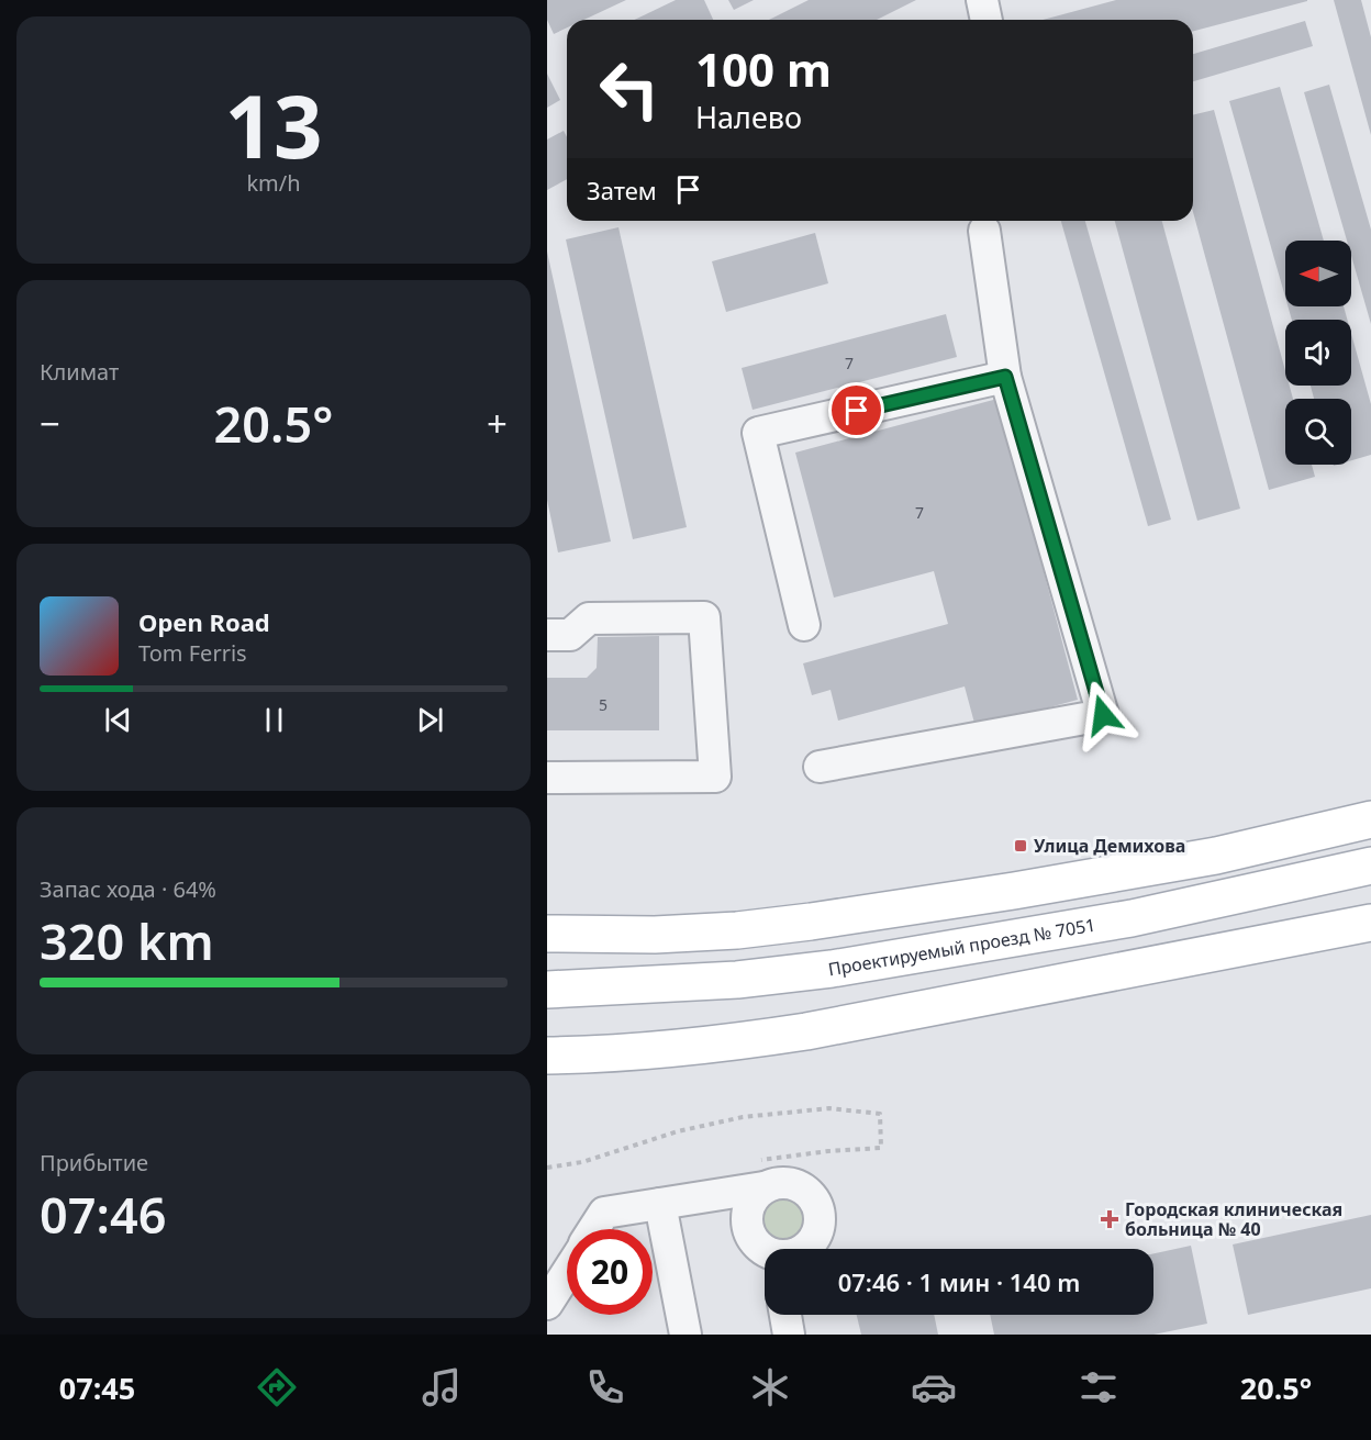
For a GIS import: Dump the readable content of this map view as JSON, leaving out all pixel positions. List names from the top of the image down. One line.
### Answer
{"streets":{"main road":["Проектируемый проезд № 7051"]},"places":{"transit":["Улица Демихова"],"health":["Городская клиническая больница № 40"]},"house_numbers":["7","7","5"],"north":"left","page":{"tile":[["13","km/h"],"Климат",["Запас хода · 64%","320 km"],["Прибытие","07:46"]],"turn":["100 m","Налево"],"then":"Затем","heat":["−","20.5°","+"],"song":["Open Road","Tom Ferris"],"limit":"20","trip":"07:46 · 1 мин · 140 m","tabs":["07:45","20.5°"]}}
